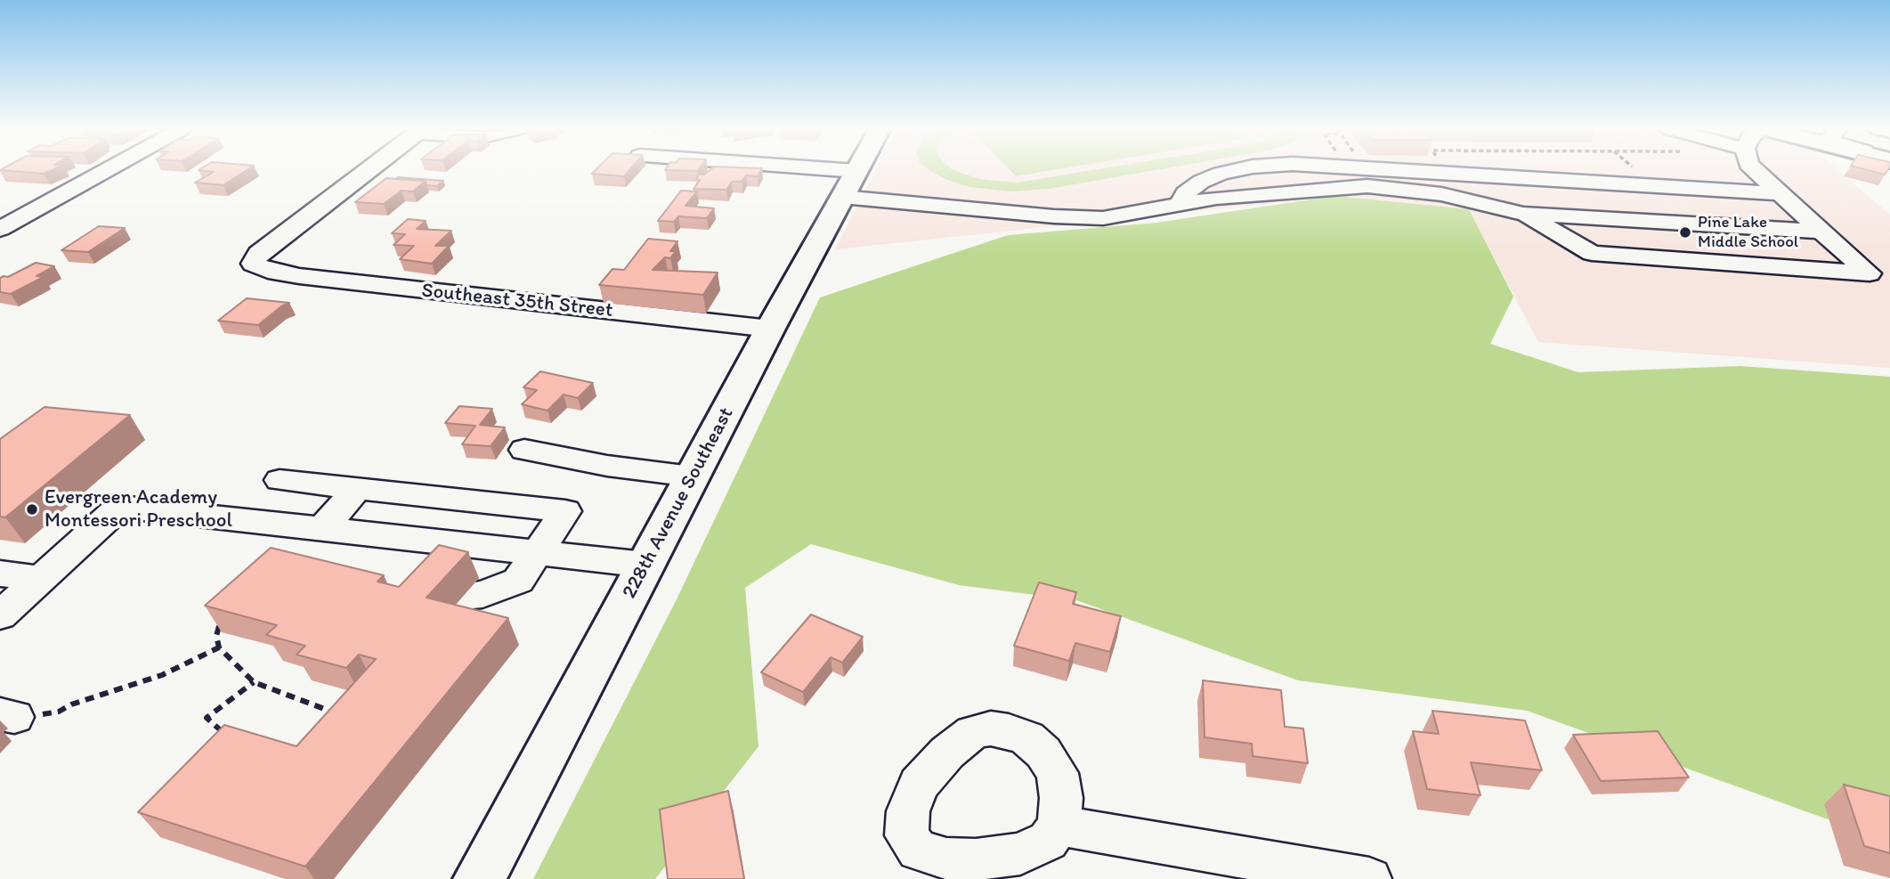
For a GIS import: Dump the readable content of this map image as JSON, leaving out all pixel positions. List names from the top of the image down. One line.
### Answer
{"streets":{"main road":["228th Avenue Southeast"],"street":["Southeast 35th Street"]},"crossings":[["Southeast 35th Street","228th Avenue Southeast"]],"places":["Pine Lake Middle School","Evergreen Academy Montessori Preschool"]}
